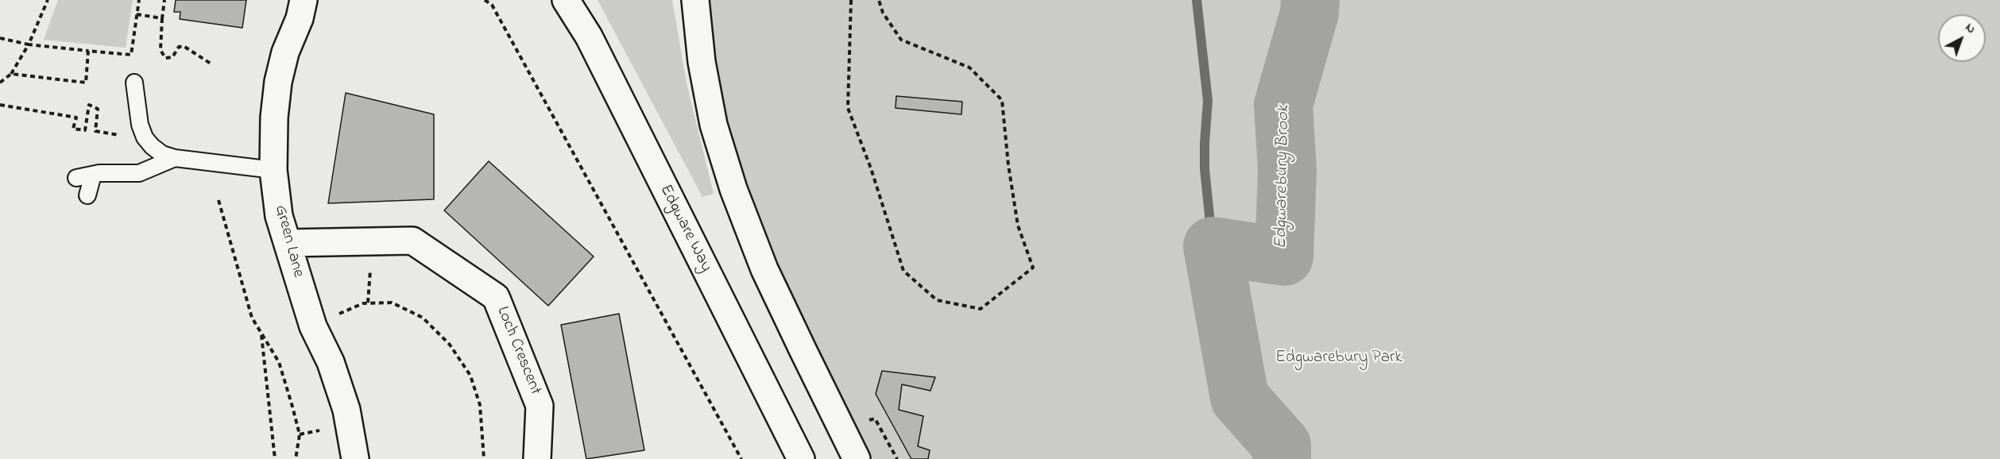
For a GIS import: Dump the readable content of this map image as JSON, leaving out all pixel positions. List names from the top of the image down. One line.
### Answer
{"streets":{"main road":["Edgware Way","Green Lane","Loch Crescent"]},"crossings":[["Green Lane","Loch Crescent"]],"water":["Edgwarebury Brook"],"parks":["Edgwarebury Park"],"north":"top right"}
